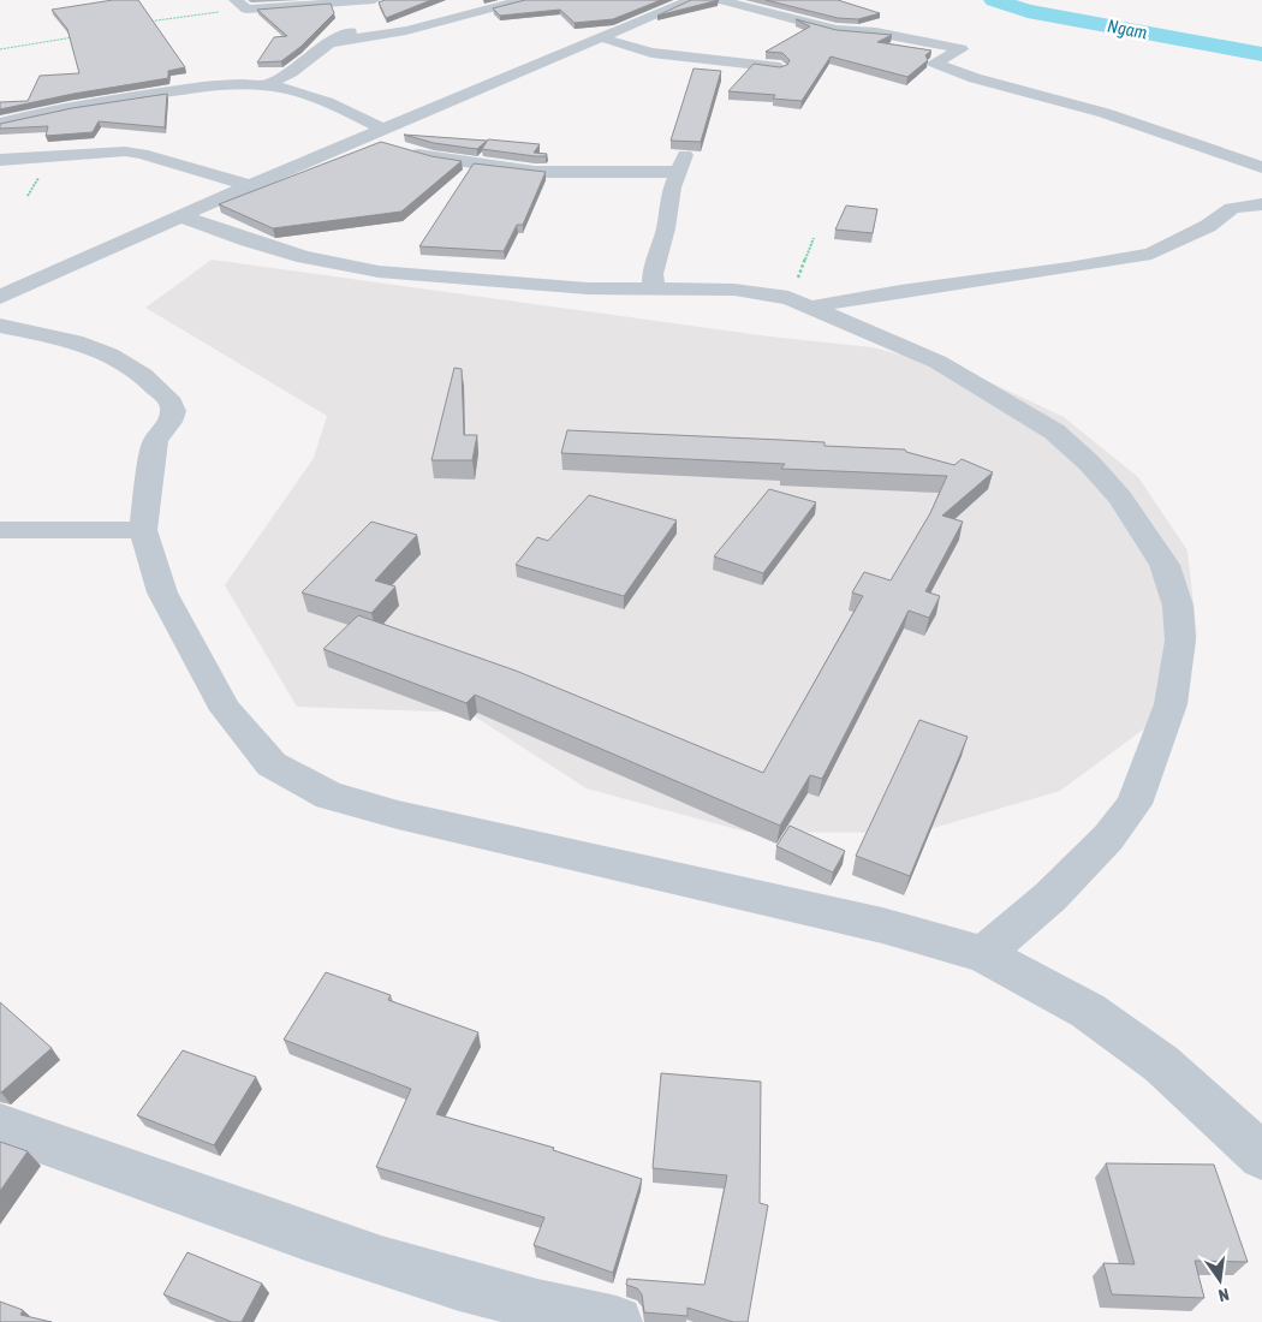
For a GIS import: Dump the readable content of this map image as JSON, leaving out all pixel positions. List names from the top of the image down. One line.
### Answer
{"water":["Ngam"],"north":"bottom"}
